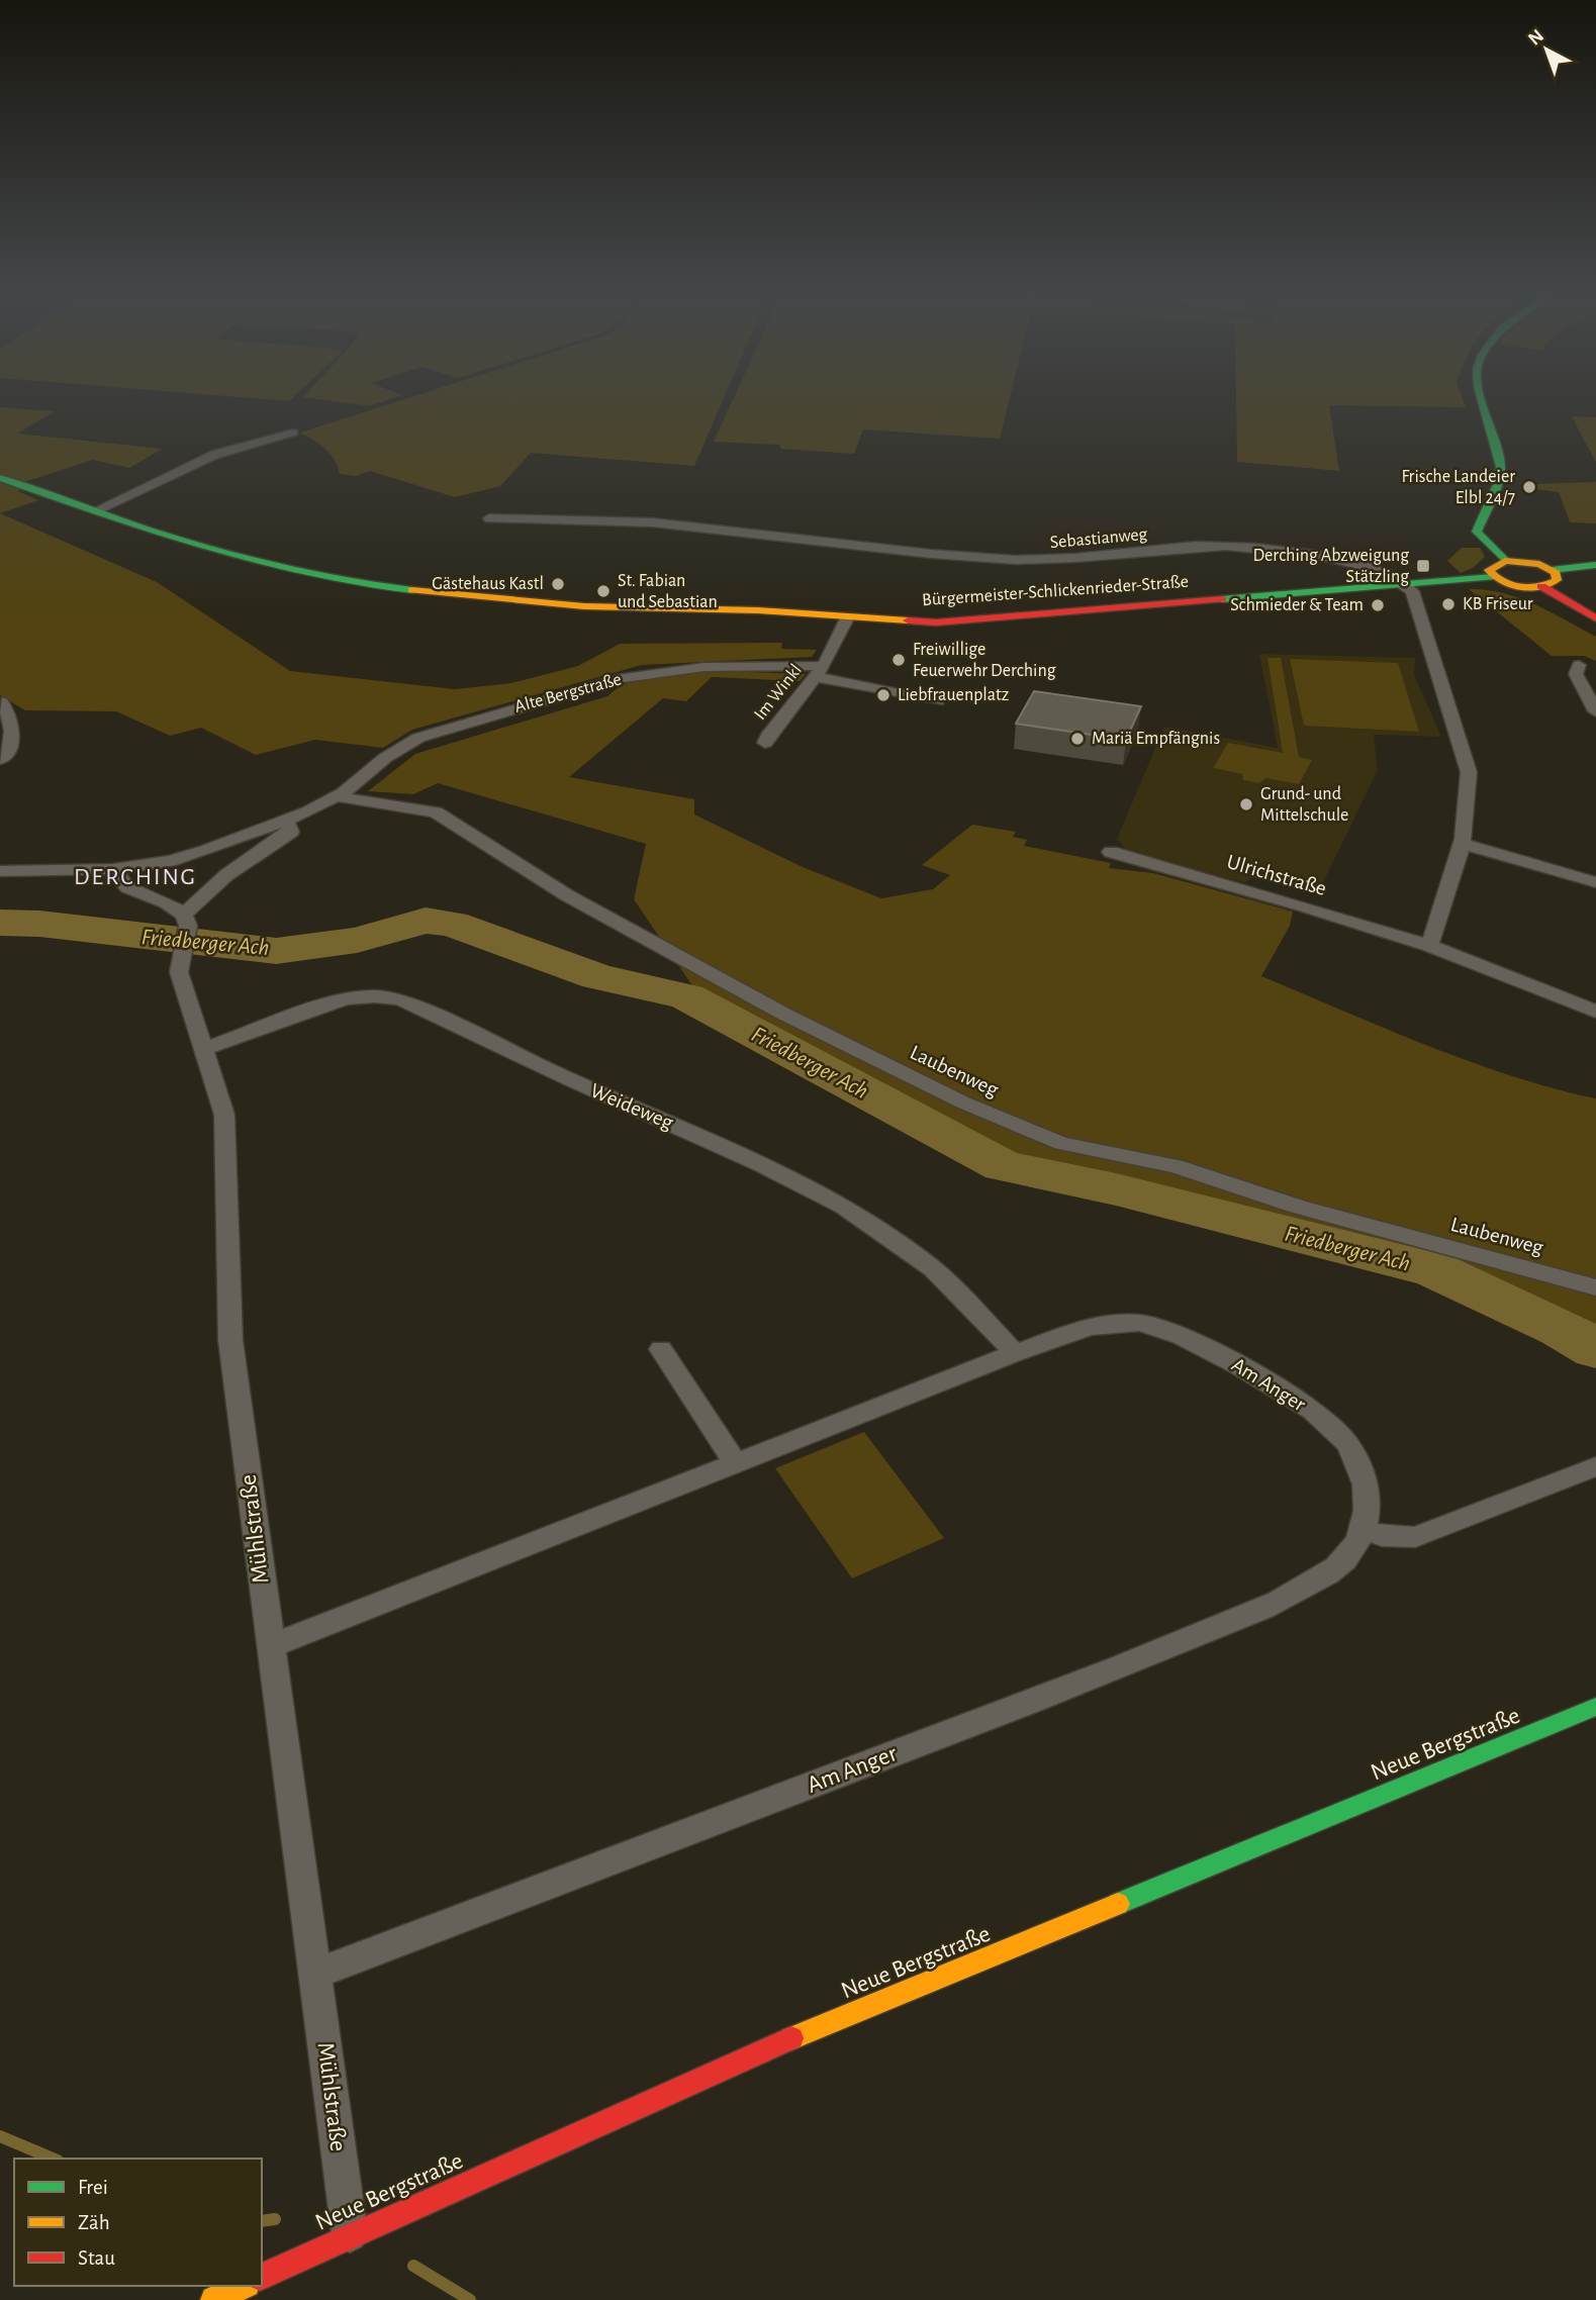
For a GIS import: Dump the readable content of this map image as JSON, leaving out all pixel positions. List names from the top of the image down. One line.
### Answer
{"streets":{"street":["Sebastianweg","Bürgermeister-Schlickenrieder-Straße","Im Winkl","Alte Bergstraße","Ulrichstraße","Laubenweg","Weideweg","Am Anger","Mühlstraße","Neue Bergstraße"]},"crossings":[["Sebastianweg","Bürgermeister-Schlickenrieder-Straße"],["Im Winkl","Alte Bergstraße"],["Alte Bergstraße","Laubenweg"],["Alte Bergstraße","Mühlstraße"],["Weideweg","Am Anger"],["Weideweg","Mühlstraße"],["Am Anger","Mühlstraße"],["Mühlstraße","Neue Bergstraße"]],"districts":["DERCHING"],"water":["Friedberger Ach"],"places":{"other":["Frische Landeier Elbl 24/7","Gästehaus Kastl","St. Fabian und Sebastian","KB Friseur","Schmieder & Team","Freiwillige Feuerwehr Derching","Liebfrauenplatz","Mariä Empfängnis","Grund- und Mittelschule"],"transit":["Derching Abzweigung Stätzling"]},"legend":["Frei","Zäh","Stau"],"north":"top left"}
